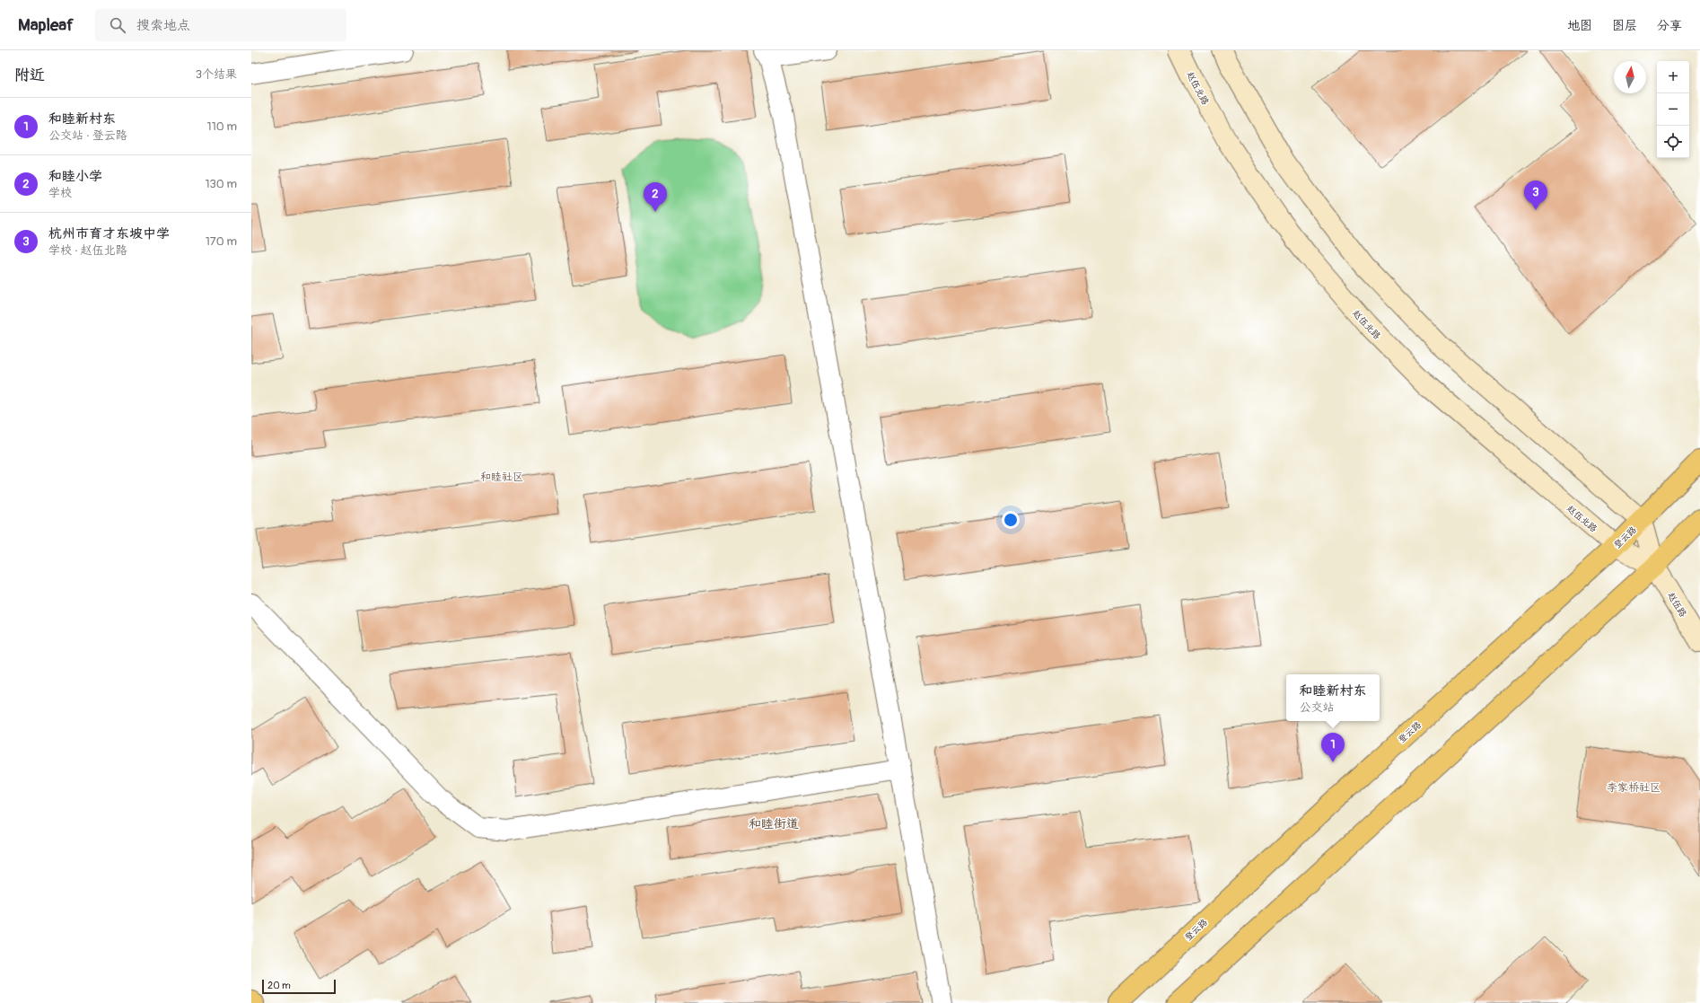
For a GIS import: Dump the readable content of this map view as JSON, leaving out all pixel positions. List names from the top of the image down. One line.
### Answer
{"streets":{"main road":["赵伍北路","登云路","赵伍路"]},"crossings":[["赵伍北路","登云路"],["登云路","赵伍路"]],"districts":["和睦社区","李家桥社区","和睦街道"],"scale_bar":"20 m","north":"top","page":{"header":"Mapleaf","search":"搜索地点","nav":["地图","图层","分享"],"heading":["附近","3个结果"],"map_buttons":["+","−"],"list":[{"mark":"1","name":"和睦新村东","note":"公交站 · 登云路","value":"110 m"},{"mark":"2","name":"和睦小学","note":"学校","value":"130 m"},{"mark":"3","name":"杭州市育才东坡中学","note":"学校 · 赵伍北路","value":"170 m"}],"pins":["3","2","1"],"popup":["和睦新村东","公交站"],"scale":"20 m"}}
